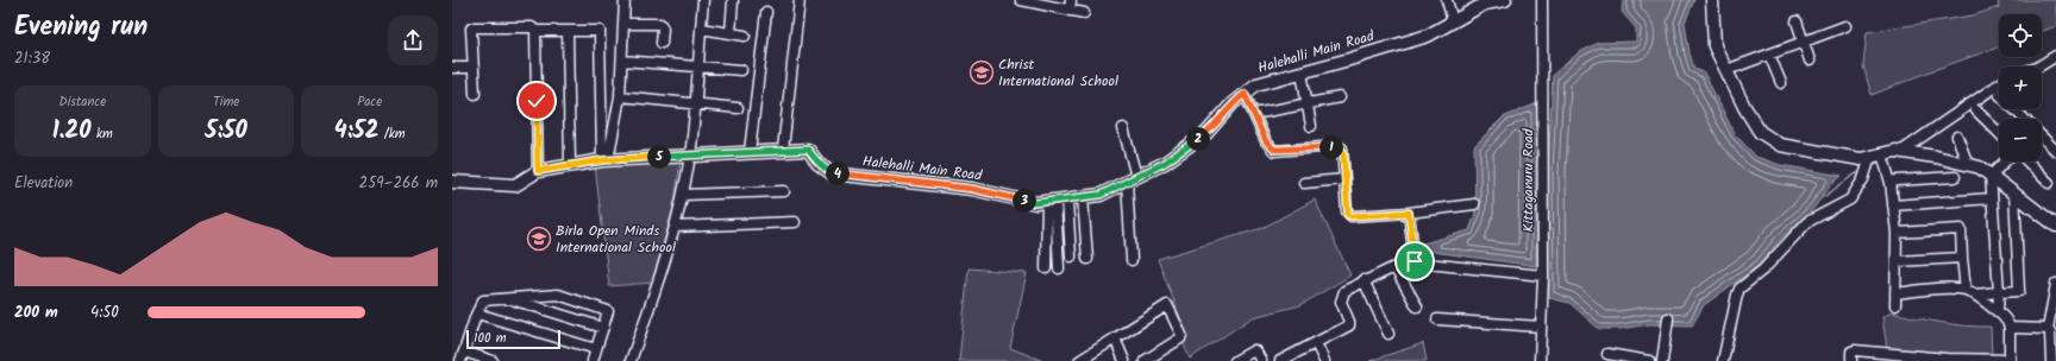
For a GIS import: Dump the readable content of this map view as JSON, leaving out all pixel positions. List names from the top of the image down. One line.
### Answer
{"streets":{"main road":["Halehalli Main Road"],"street":["Kittaganuru Road"]},"places":{"school or university":["Christ International School","Birla Open Minds International School"]},"scale_bar":"100 m","page":{"heading":["Evening run","21:38"],"map_buttons":["+","−"],"stats":[["Distance","1.20 km"],["Time","5:50"],["Pace","4:52 /km"]],"pins":["2","1","5","4","3"],"chart":["Elevation","259–266 m"],"list":[{"name":"200 m","note":"4:50"}],"scale":"100 m"}}
